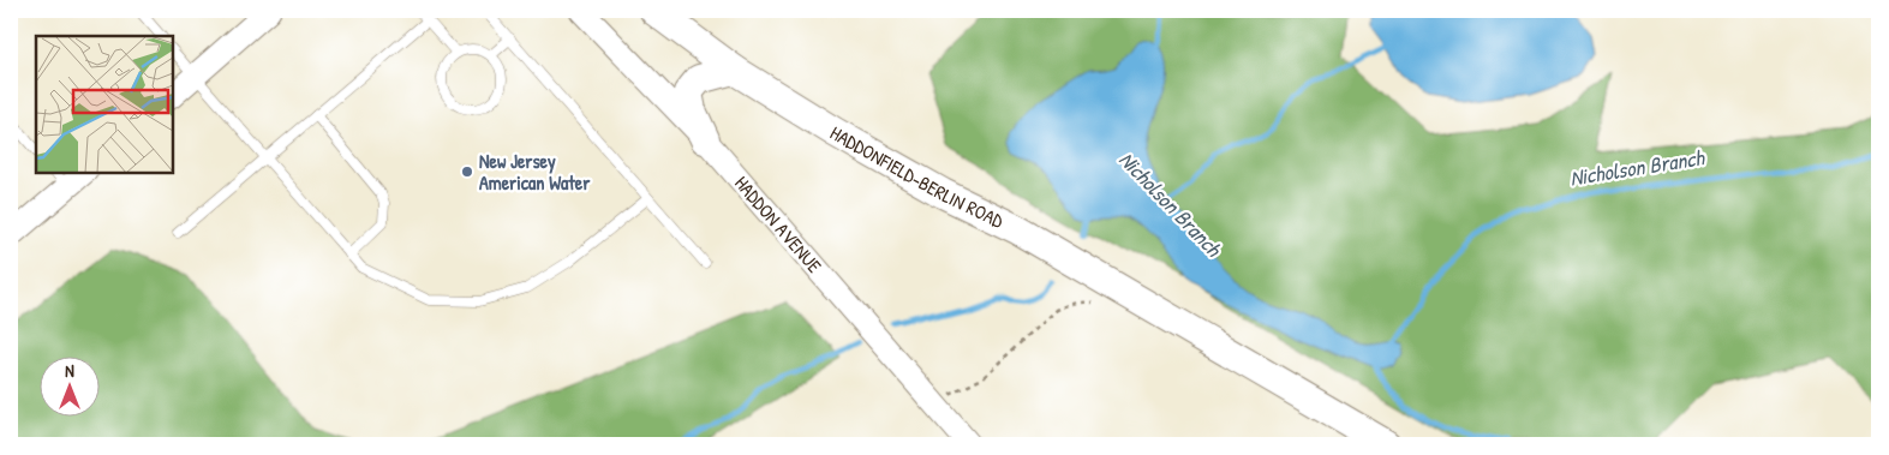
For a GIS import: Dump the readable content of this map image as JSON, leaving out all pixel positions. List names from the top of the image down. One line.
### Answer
{"streets":{"main road":["HADDONFIELD-BERLIN ROAD"],"street":["HADDON AVENUE"]},"water":["Nicholson Branch"],"places":["New Jersey American Water"],"north":"top"}
